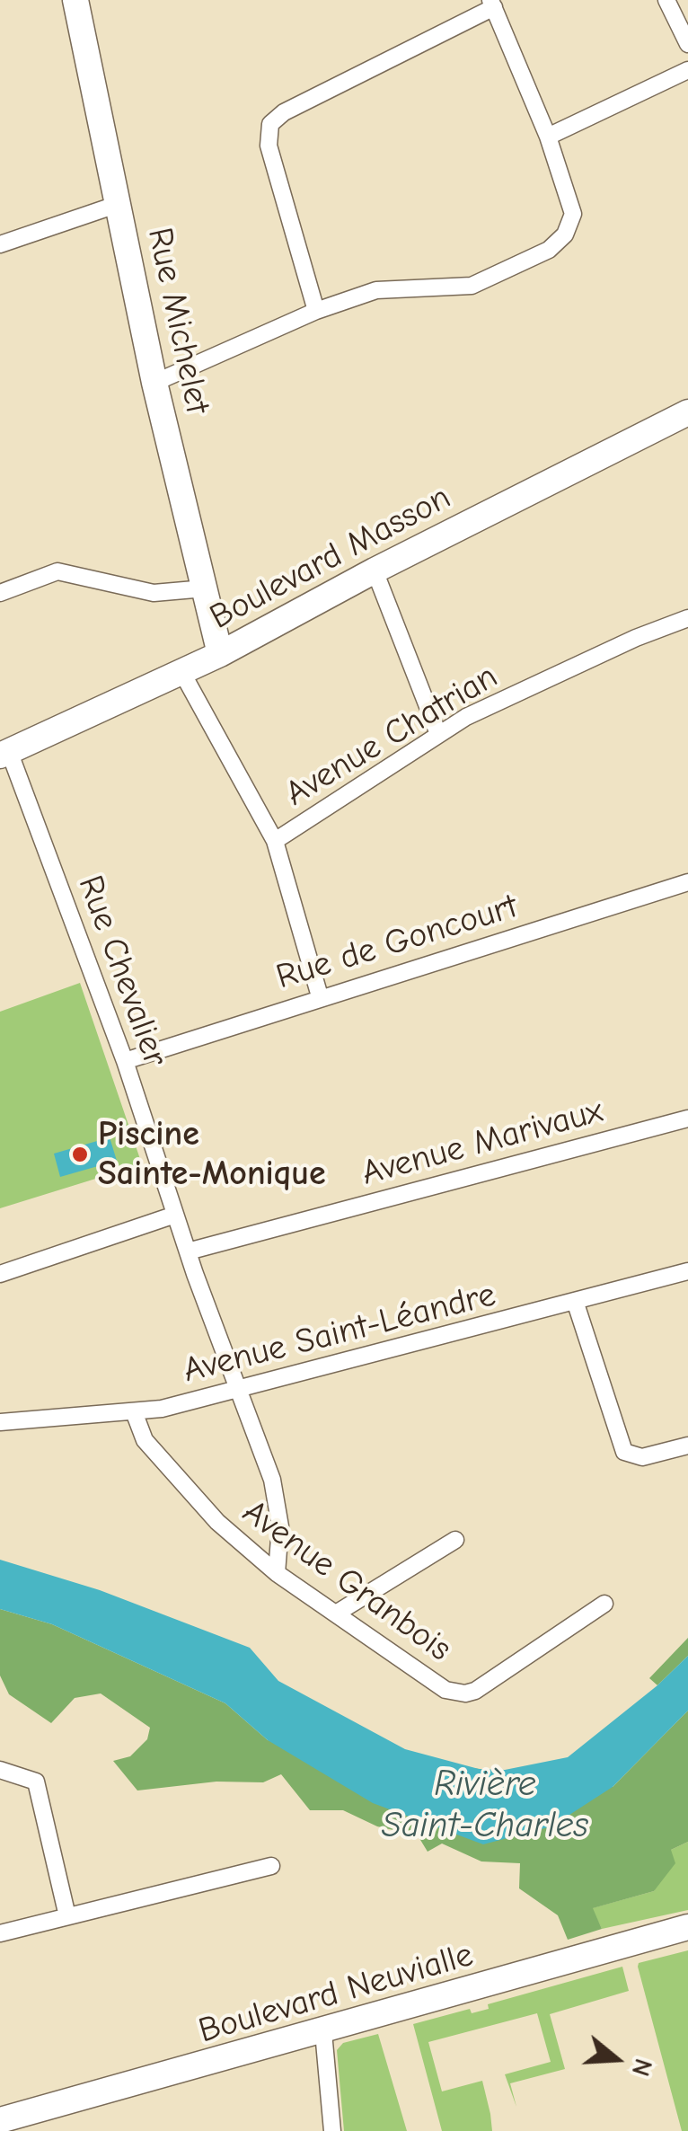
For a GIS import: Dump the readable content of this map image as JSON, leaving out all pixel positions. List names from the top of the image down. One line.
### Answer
{"streets":{"main road":["Rue Michelet","Boulevard Masson","Boulevard Neuvialle"],"street":["Avenue Chatrian","Rue de Goncourt","Rue Chevalier","Avenue Marivaux","Avenue Saint-Léandre","Avenue Granbois"]},"crossings":[["Rue Michelet","Boulevard Masson"],["Boulevard Masson","Rue Chevalier"],["Avenue Chatrian","Rue de Goncourt"],["Rue de Goncourt","Rue Chevalier"],["Rue Chevalier","Avenue Marivaux"],["Rue Chevalier","Avenue Saint-Léandre"],["Rue Chevalier","Avenue Granbois"],["Avenue Saint-Léandre","Avenue Granbois"]],"water":["Rivière Saint-Charles"],"places":["Piscine Sainte-Monique"],"north":"right"}
